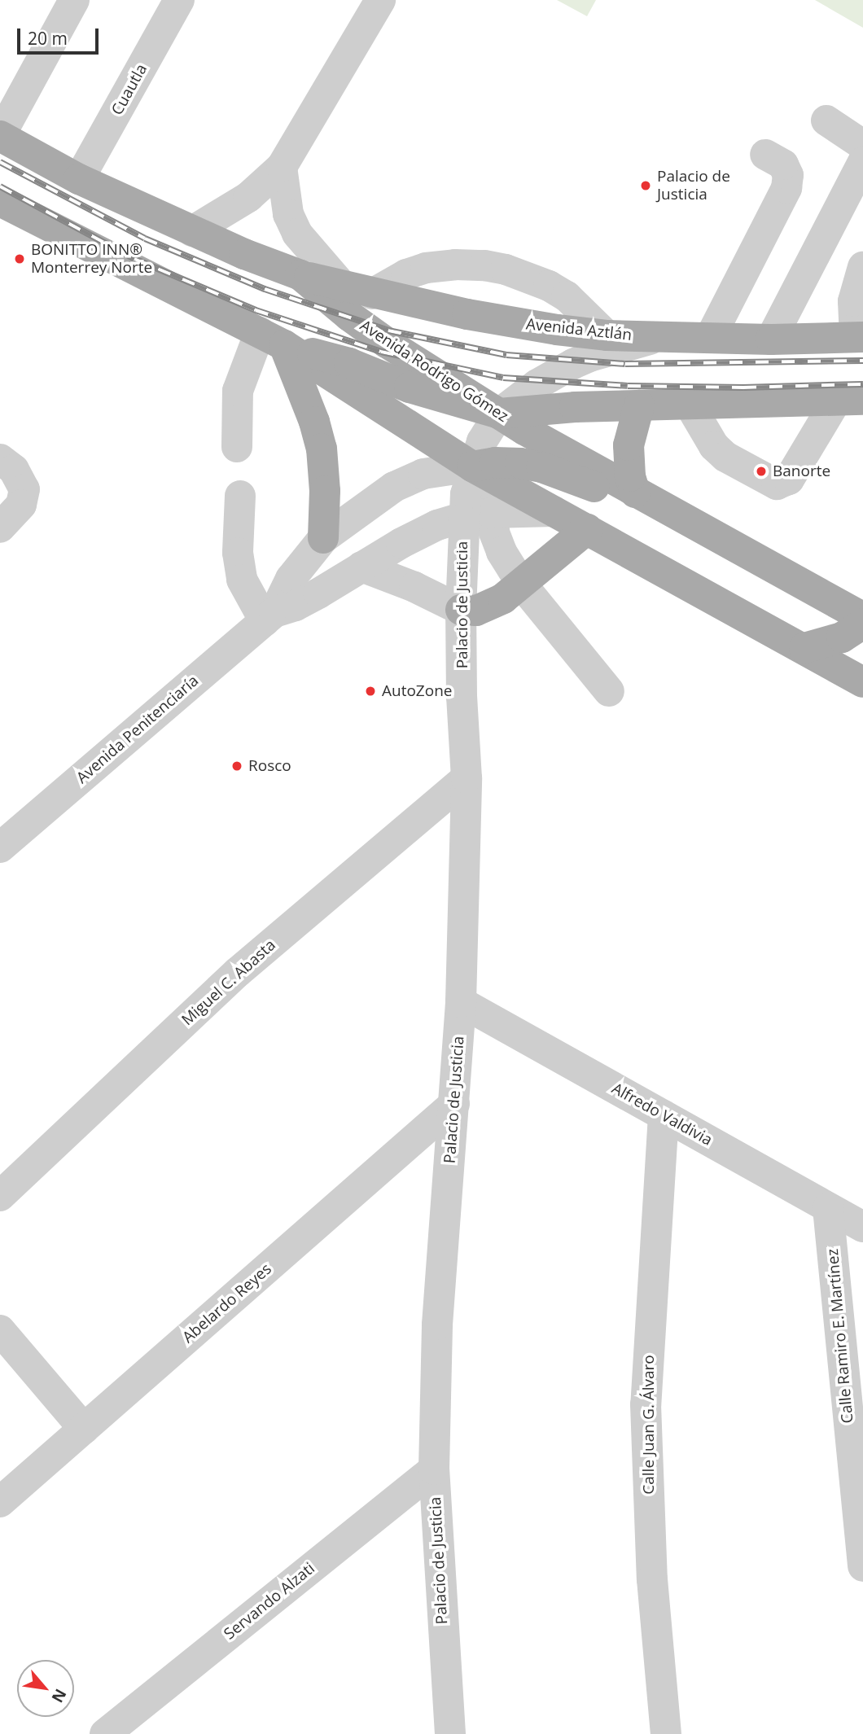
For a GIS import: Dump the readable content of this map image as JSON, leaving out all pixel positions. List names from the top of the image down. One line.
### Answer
{"streets":{"main road":["Avenida Aztlán","Avenida Rodrigo Gómez"],"street":["Cuautla","Palacio de Justicia","Avenida Penitenciaría","Miguel C. Abasta","Alfredo Valdivia","Abelardo Reyes","Calle Ramiro E. Martínez","Calle Juan G. Álvaro","Servando Alzati"]},"crossings":[["Cuautla","Avenida Rodrigo Gómez"],["Avenida Aztlán","Avenida Rodrigo Gómez"],["Avenida Rodrigo Gómez","Palacio de Justicia"],["Palacio de Justicia","Avenida Penitenciaría"],["Palacio de Justicia","Miguel C. Abasta"],["Palacio de Justicia","Alfredo Valdivia"],["Palacio de Justicia","Abelardo Reyes"],["Palacio de Justicia","Servando Alzati"],["Alfredo Valdivia","Calle Ramiro E. Martínez"],["Alfredo Valdivia","Calle Juan G. Álvaro"]],"places":["Palacio de Justicia","BONITTO INN® Monterrey Norte","Banorte","AutoZone","Rosco"],"scale_bar":"20 m","north":"bottom right"}
